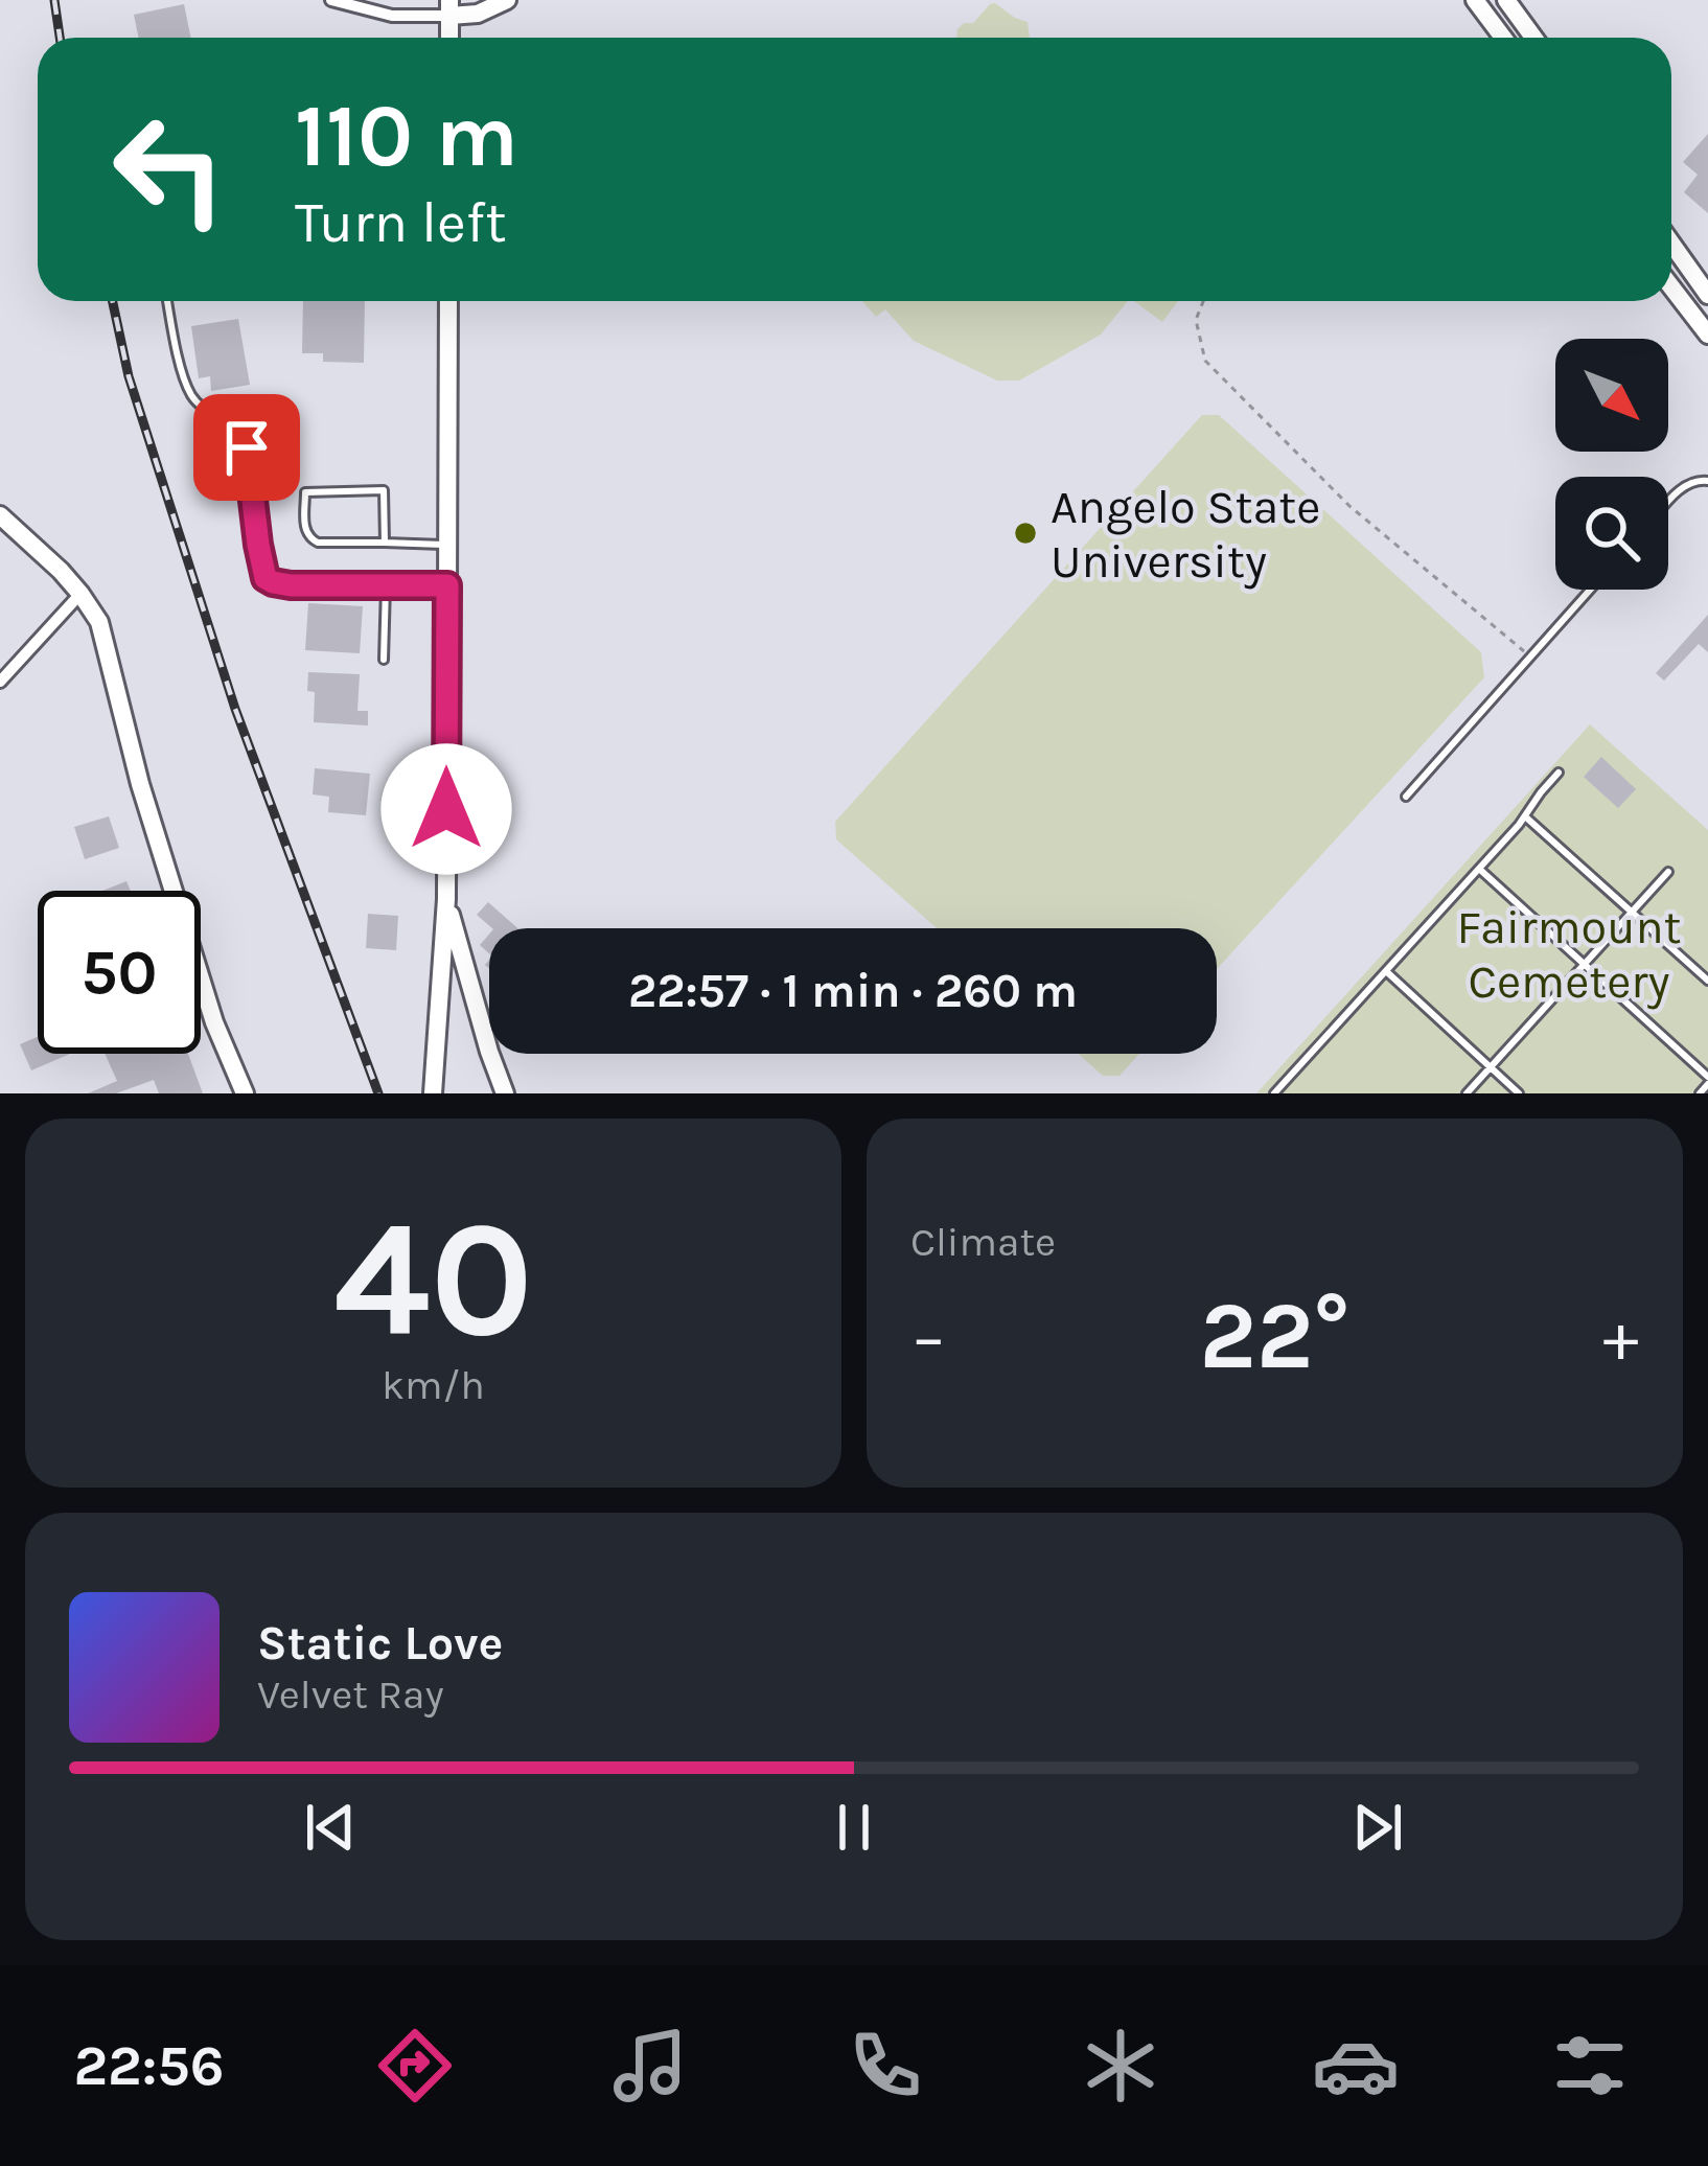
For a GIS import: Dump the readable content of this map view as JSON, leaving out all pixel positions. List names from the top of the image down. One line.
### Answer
{"parks":["Fairmount Cemetery"],"places":["Angelo State University"],"north":"bottom right","page":{"turn":["110 m","Turn left"],"limit":"50","trip":"22:57 · 1 min · 260 m","tile":[["40","km/h"],"Climate"],"heat":["−","22°","+"],"song":["Static Love","Velvet Ray"],"tabs":"22:56"}}
